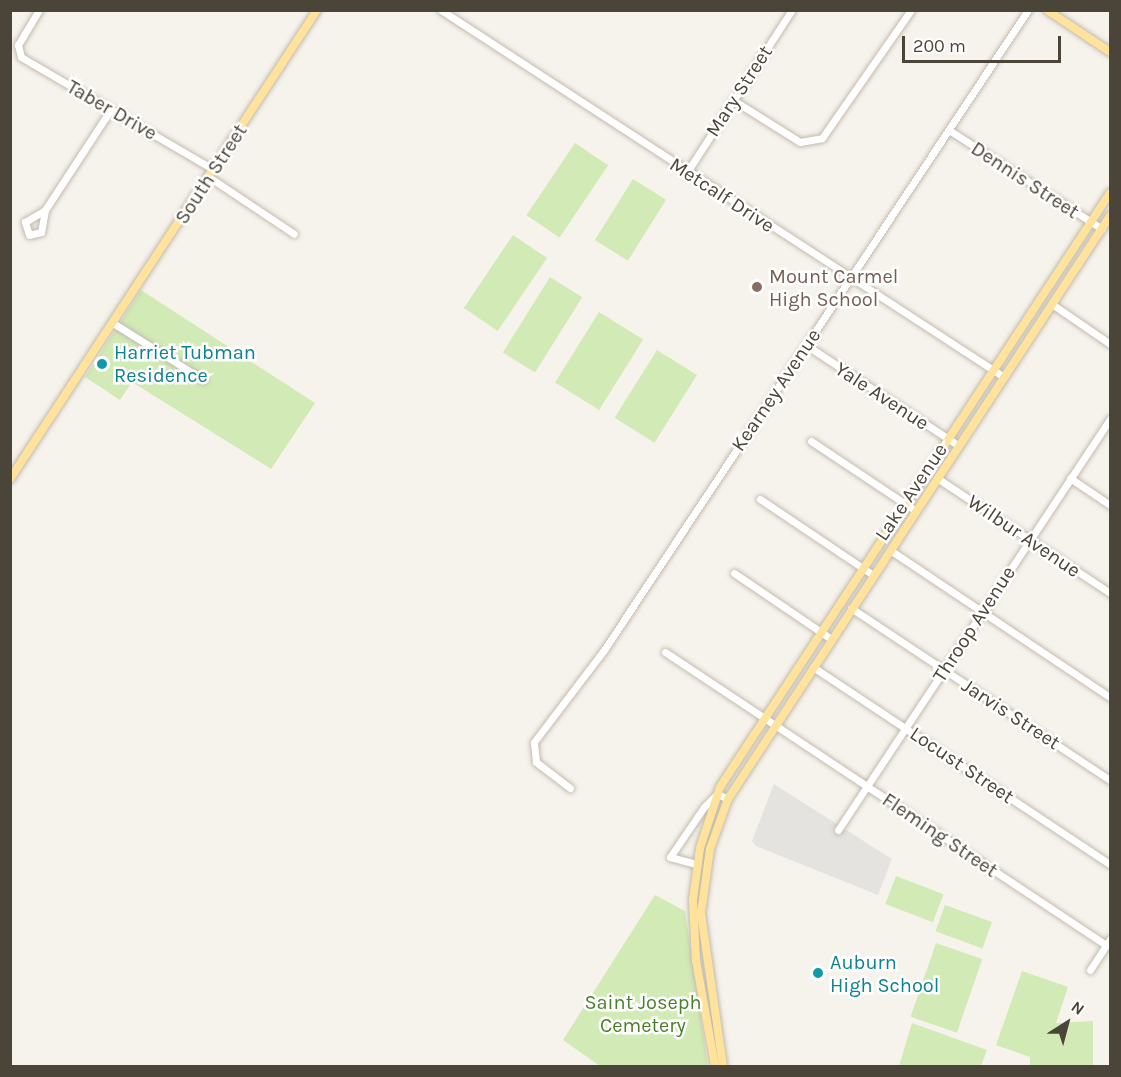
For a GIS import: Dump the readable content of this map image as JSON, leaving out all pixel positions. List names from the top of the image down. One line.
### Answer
{"streets":{"main road":["South Street","Lake Avenue"],"street":["Mary Street","Taber Drive","Dennis Street","Metcalf Drive","Kearney Avenue","Yale Avenue","Wilbur Avenue","Throop Avenue","Jarvis Street","Locust Street","Fleming Street"]},"crossings":[["Mary Street","Metcalf Drive"],["Taber Drive","South Street"],["Dennis Street","Kearney Avenue"],["Dennis Street","Lake Avenue"],["Metcalf Drive","Kearney Avenue"],["Metcalf Drive","Lake Avenue"],["Kearney Avenue","Yale Avenue"],["Yale Avenue","Lake Avenue"],["Lake Avenue","Wilbur Avenue"],["Lake Avenue","Jarvis Street"],["Lake Avenue","Locust Street"],["Lake Avenue","Fleming Street"],["Wilbur Avenue","Throop Avenue"],["Throop Avenue","Jarvis Street"],["Throop Avenue","Locust Street"],["Throop Avenue","Fleming Street"]],"parks":["Saint Joseph Cemetery"],"places":["Mount Carmel High School","Harriet Tubman Residence","Auburn High School"],"scale_bar":"200 m","north":"top right"}
